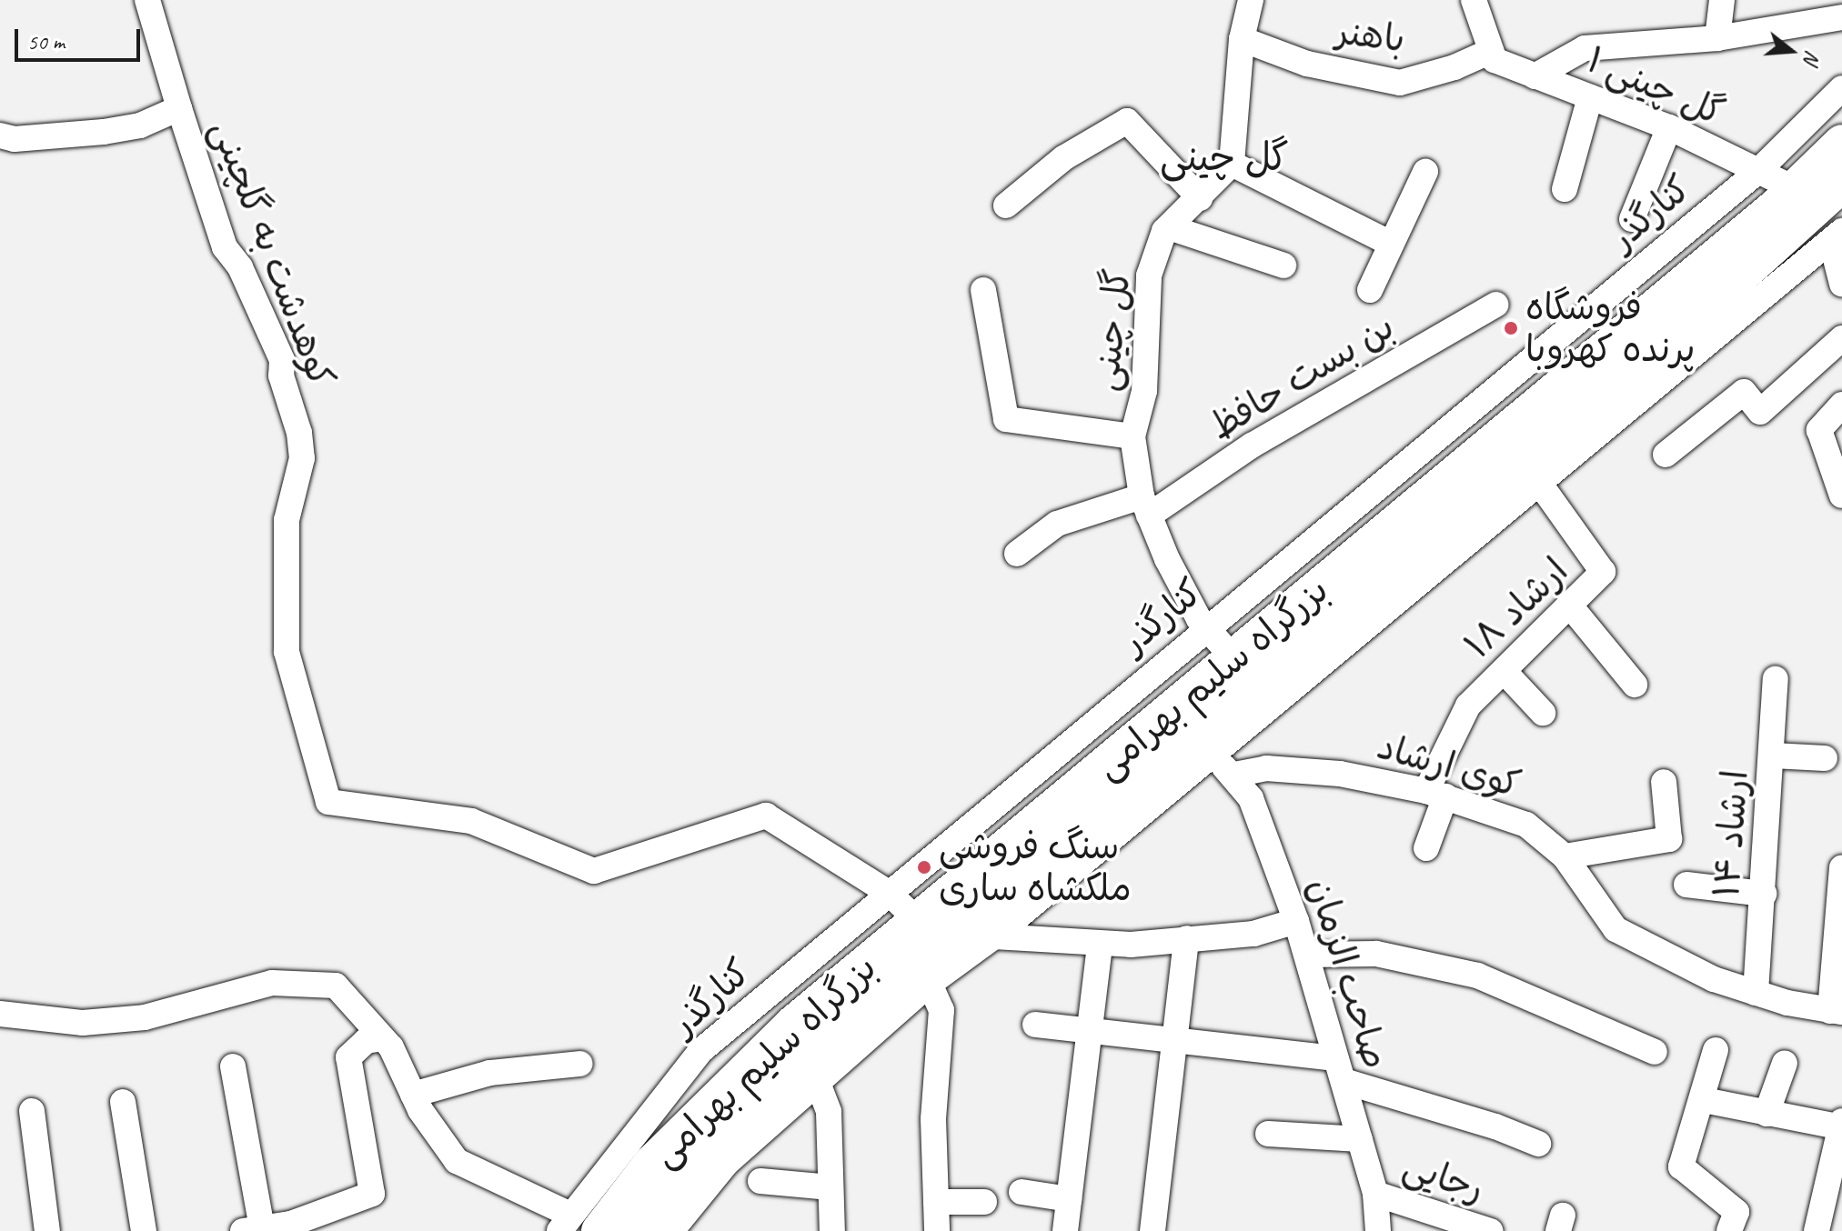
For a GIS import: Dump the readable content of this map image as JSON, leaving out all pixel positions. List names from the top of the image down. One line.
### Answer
{"streets":{"highway":["بزرگراه سلیم بهرامی"],"street":["باهنر","گل چینی ۱","کنارگذر","کوهدشت به گلچینی","گل چینی","بن بست حافظ","ارشاد ۱۸","کوی ارشاد","ارشاد ۱۴","صاحب الزمان","رجایی"]},"crossings":[["باهنر","گل چینی ۱"],["گل چینی ۱","کنارگذر"],["گل چینی ۱","بزرگراه سلیم بهرامی"],["کنارگذر","کوهدشت به گلچینی"],["کنارگذر","بزرگراه سلیم بهرامی"],["ارشاد ۱۸","بزرگراه سلیم بهرامی"],["ارشاد ۱۸","کوی ارشاد"],["کوی ارشاد","ارشاد ۱۴"],["کوی ارشاد","صاحب الزمان"],["صاحب الزمان","رجایی"]],"districts":["گل چینی"],"places":["فروشگاه پرنده کهروبا","سنگ فروشی ملکشاه ساری"],"scale_bar":"50 m","north":"right"}
